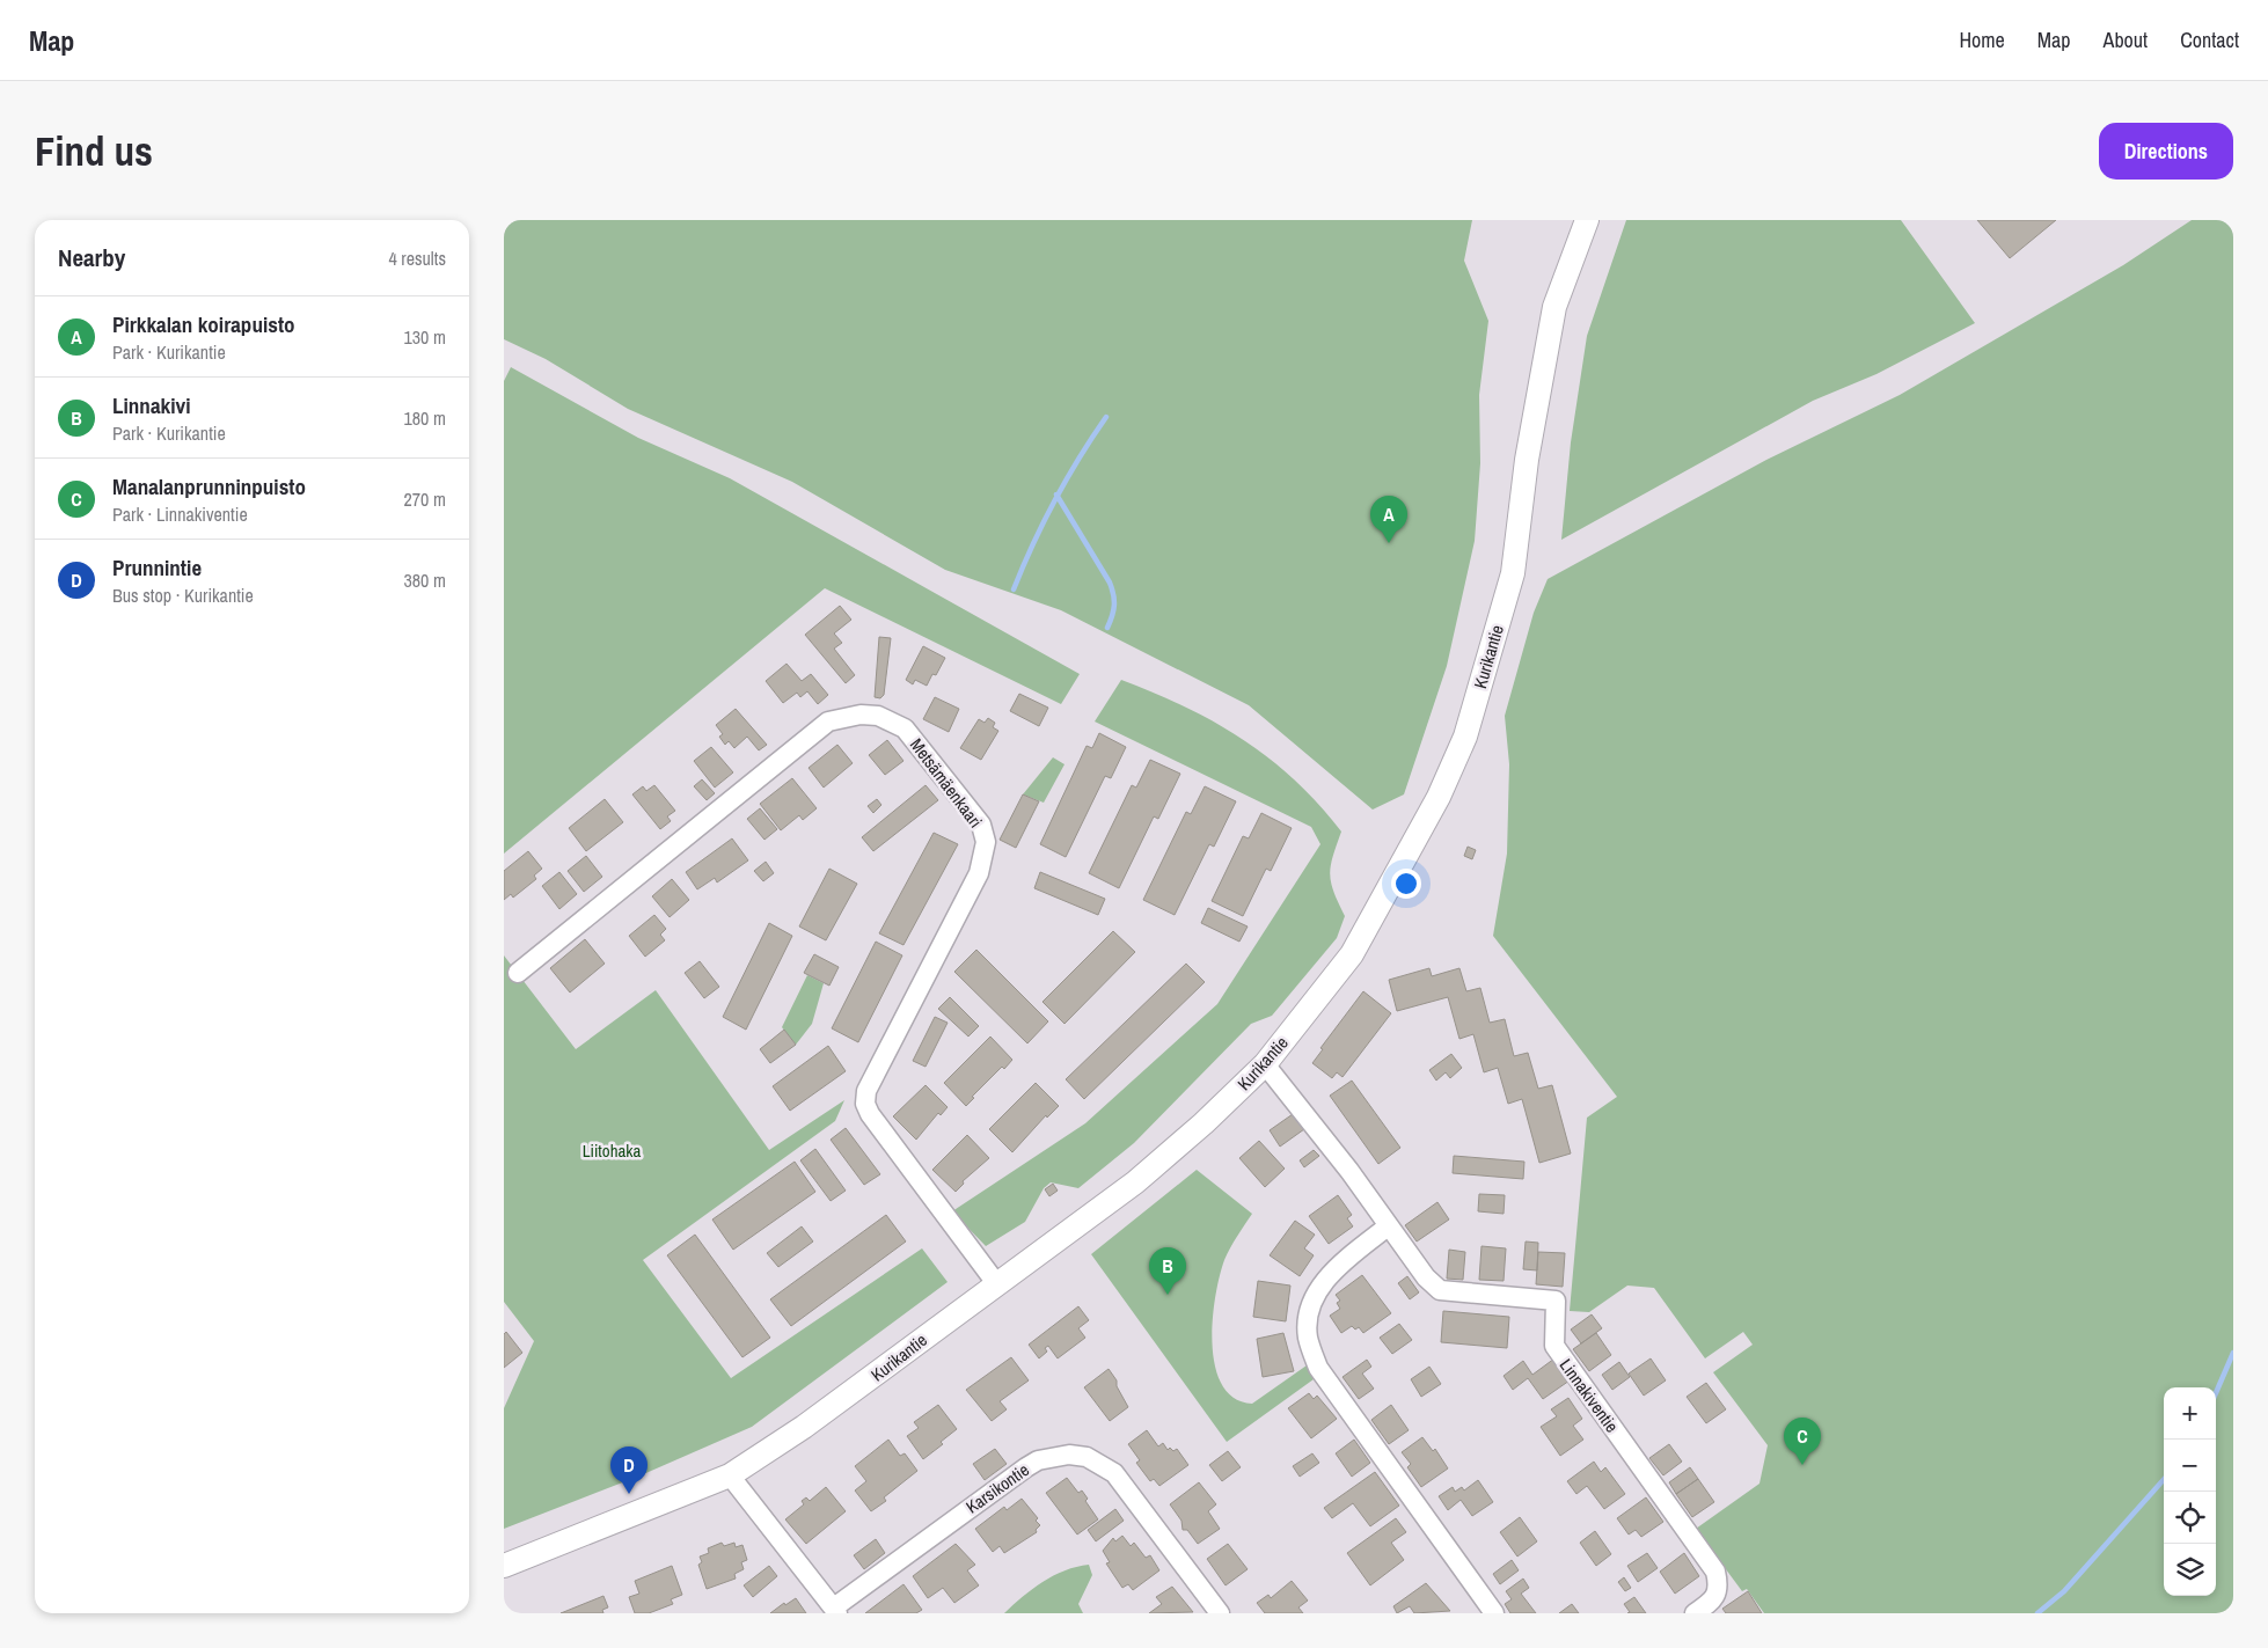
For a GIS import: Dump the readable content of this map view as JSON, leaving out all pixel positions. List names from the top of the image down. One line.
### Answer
{"streets":{"main road":["Kurikantie"],"street":["Metsämäenkaari","Linnakiventie","Karsikontie"]},"crossings":[["Kurikantie","Metsämäenkaari"],["Kurikantie","Linnakiventie"]],"parks":["Liitohaka"],"page":{"header":"Map","nav":["Home","Map","About","Contact"],"buttons":"Directions","title":"Find us","heading":["Nearby","4 results"],"list":[{"mark":"A","name":"Pirkkalan koirapuisto","note":"Park · Kurikantie","value":"130 m"},{"mark":"B","name":"Linnakivi","note":"Park · Kurikantie","value":"180 m"},{"mark":"C","name":"Manalanprunninpuisto","note":"Park · Linnakiventie","value":"270 m"},{"mark":"D","name":"Prunnintie","note":"Bus stop · Kurikantie","value":"380 m"}],"pins":["A","B","C","D"],"map_buttons":["+","−"]}}
